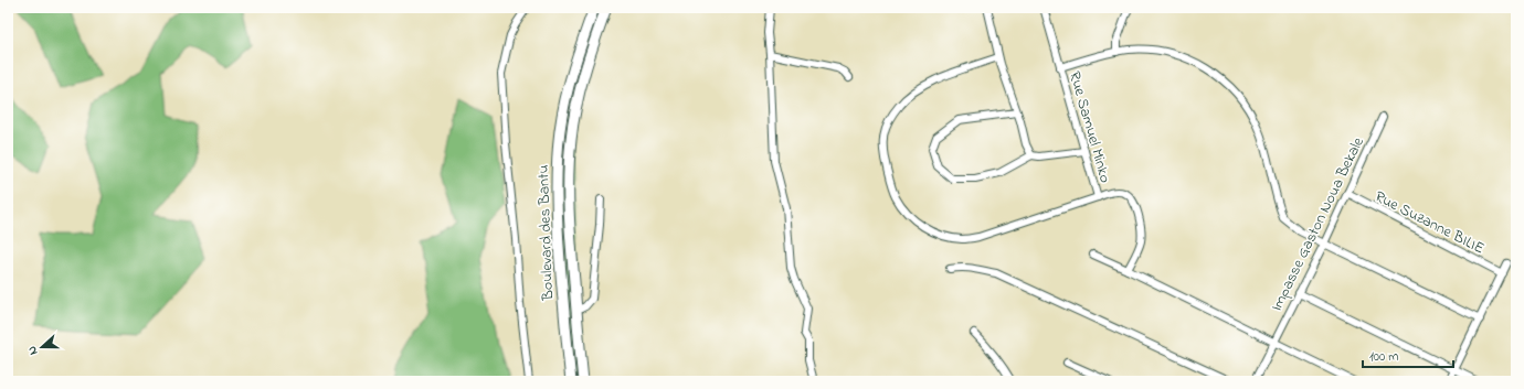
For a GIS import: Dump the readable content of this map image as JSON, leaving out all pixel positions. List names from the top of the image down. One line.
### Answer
{"streets":{"highway":["Boulevard des Bantu"],"street":["Rue Samuel Minko","Rue Suzanne BILIE","Impasse Gaston Noua Bekale"]},"crossings":[["Rue Suzanne BILIE","Impasse Gaston Noua Bekale"]],"scale_bar":"100 m","north":"left"}
